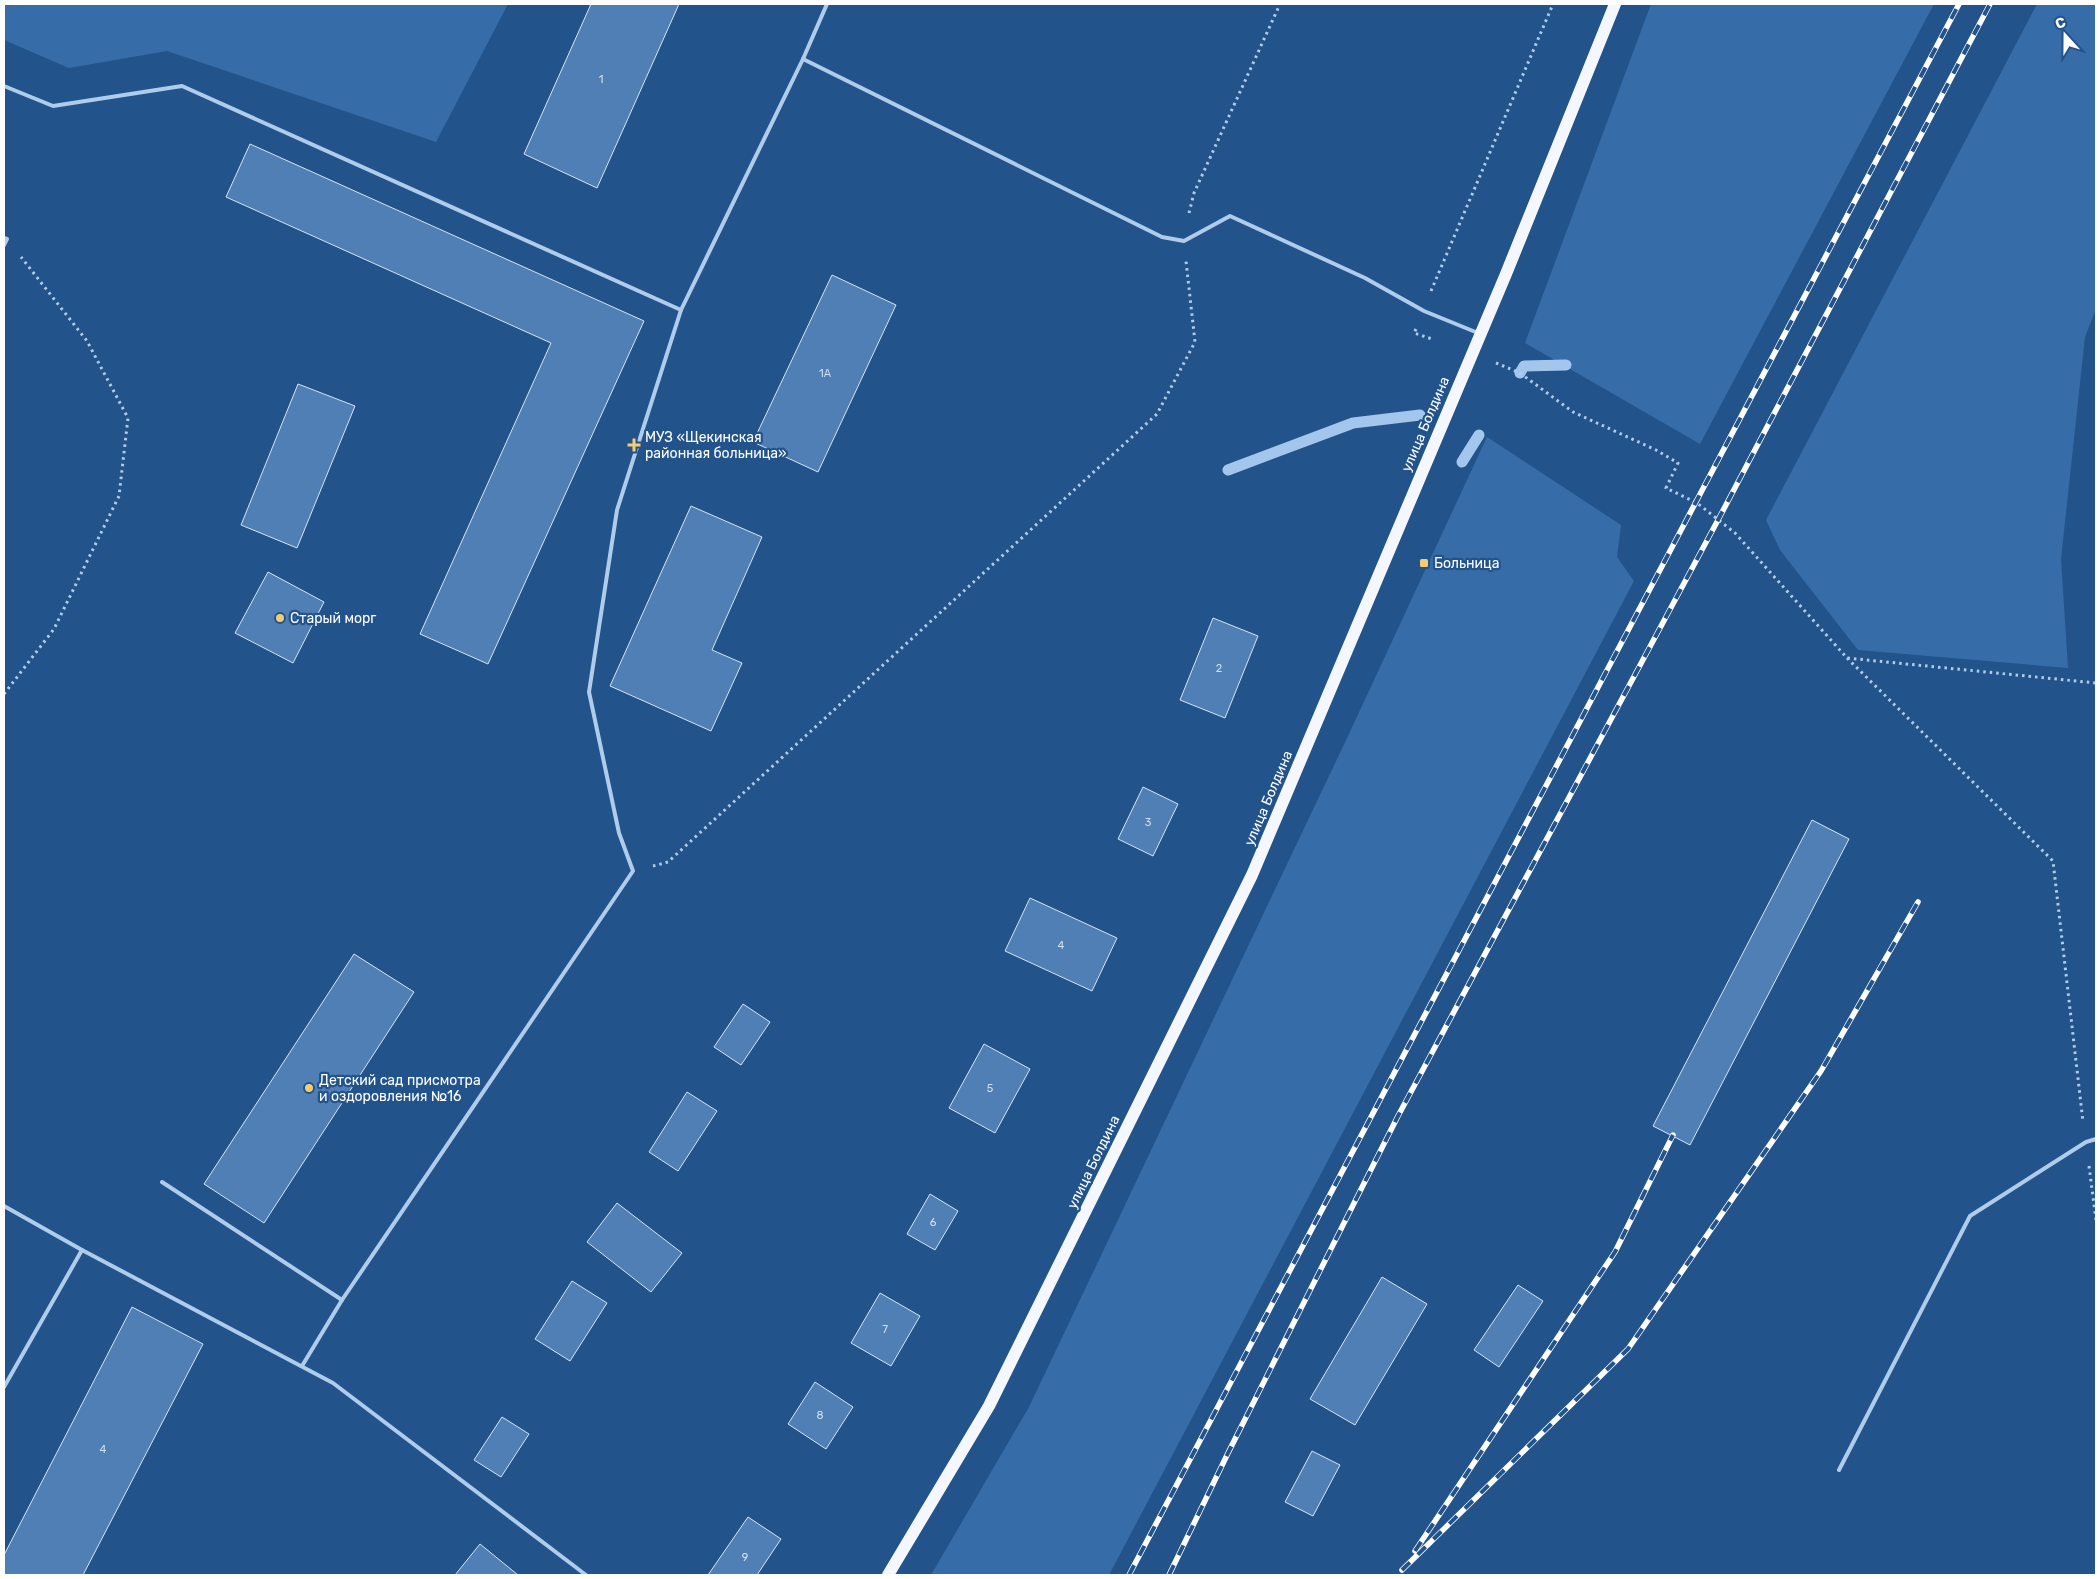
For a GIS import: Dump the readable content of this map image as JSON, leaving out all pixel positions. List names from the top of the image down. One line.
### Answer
{"streets":{"main road":["улица Болдина"]},"places":{"health":["МУЗ «Щекинская районная больница»"],"transit":["Больница"],"other":["Старый морг","Детский сад присмотра и оздоровления №16"]},"house_numbers":["1","1А","2","3","4","5","6","7","8","4","9"],"north":"top"}
